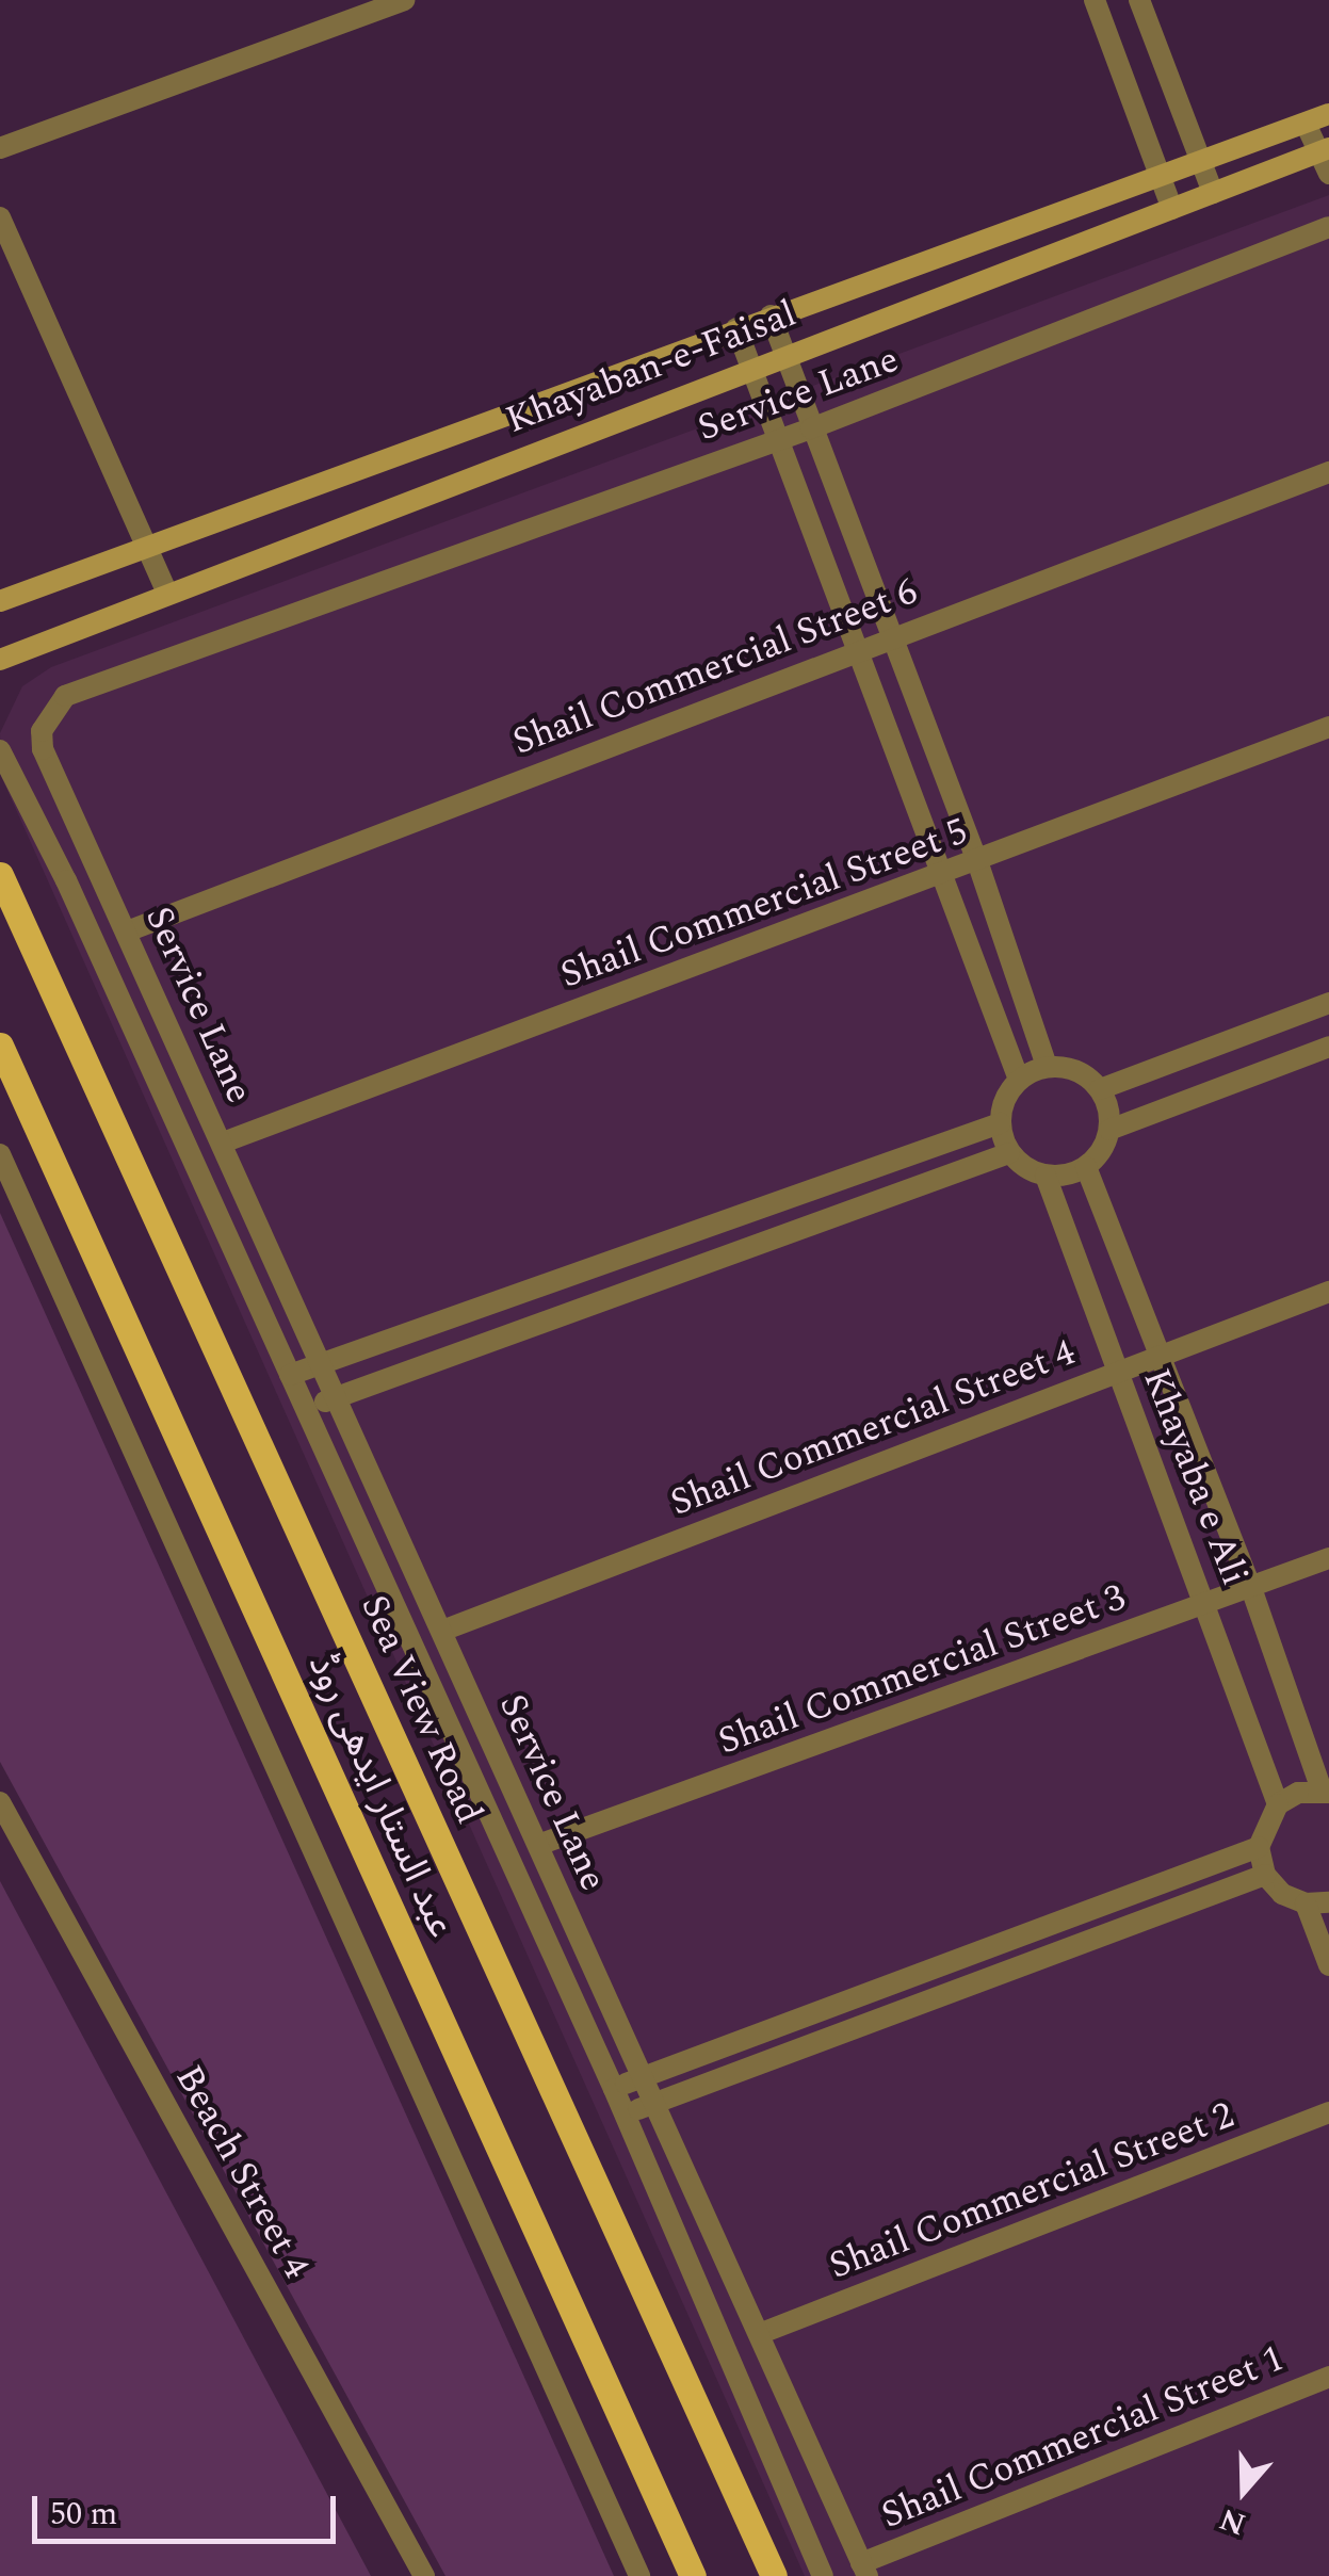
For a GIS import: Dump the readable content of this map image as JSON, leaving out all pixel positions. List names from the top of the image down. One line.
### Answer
{"streets":{"main road":["Khayaban-e-Faisal","Sea View Road","عبد الستار ایدھی روڈ"],"street":["Service Lane","Shail Commercial Street 6","Shail Commercial Street 5","Shail Commercial Street 4","Khayaba e Ali","Shail Commercial Street 3","Beach Street 4","Shail Commercial Street 2","Shail Commercial Street 1"]},"crossings":[["Service Lane","Shail Commercial Street 6"],["Service Lane","Shail Commercial Street 5"],["Service Lane","Shail Commercial Street 4"],["Service Lane","Shail Commercial Street 3"],["Service Lane","Shail Commercial Street 2"],["Service Lane","Shail Commercial Street 1"],["Shail Commercial Street 4","Khayaba e Ali"],["Khayaba e Ali","Shail Commercial Street 3"]],"scale_bar":"50 m","north":"bottom"}
